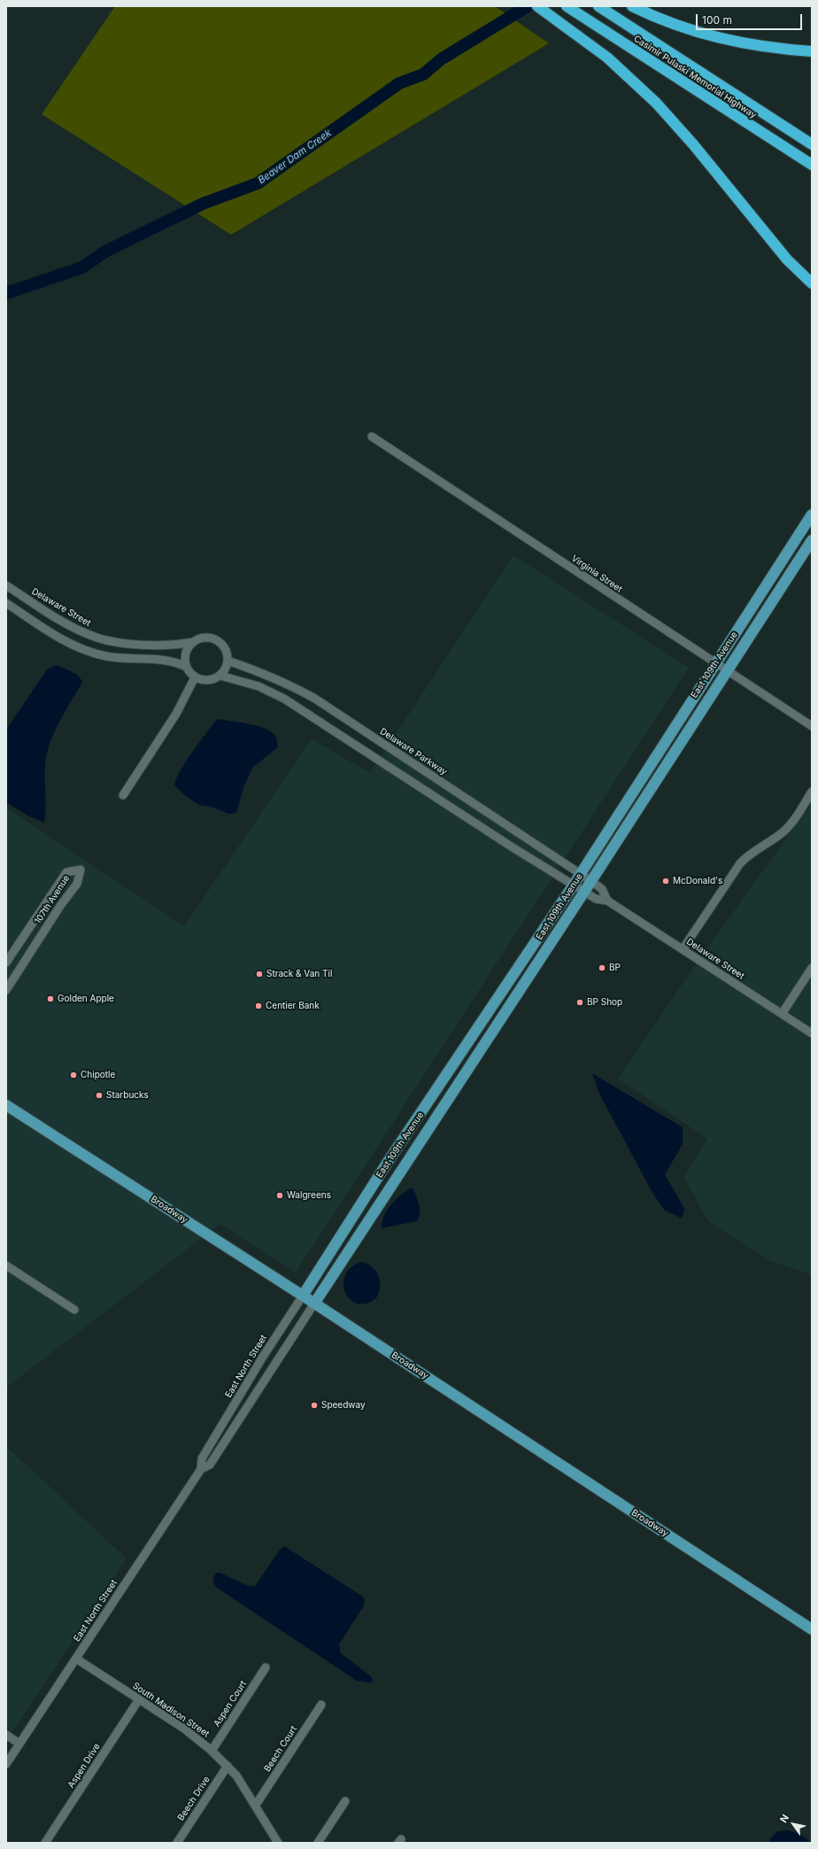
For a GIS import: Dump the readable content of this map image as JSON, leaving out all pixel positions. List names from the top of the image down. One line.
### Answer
{"streets":{"highway":["Casimir Pulaski Memorial Highway"],"main road":["East 109th Avenue","Broadway"],"street":["Virginia Street","Delaware Street","Delaware Parkway","107th Avenue","East North Street","Aspen Court","South Madison Street","Beech Court","Aspen Drive","Beech Drive"]},"crossings":[["Virginia Street","East 109th Avenue"],["Delaware Street","East 109th Avenue"],["Delaware Street","Delaware Parkway"],["East 109th Avenue","Delaware Parkway"],["East 109th Avenue","Broadway"],["East 109th Avenue","East North Street"],["Broadway","East North Street"],["East North Street","South Madison Street"],["Aspen Court","South Madison Street"],["South Madison Street","Beech Court"],["South Madison Street","Aspen Drive"],["South Madison Street","Beech Drive"]],"water":["Beaver Dam Creek"],"places":["McDonald's","BP","Strack & Van Til","Golden Apple","BP Shop","Centier Bank","Chipotle","Starbucks","Walgreens","Speedway"],"scale_bar":"100 m","north":"top left"}
